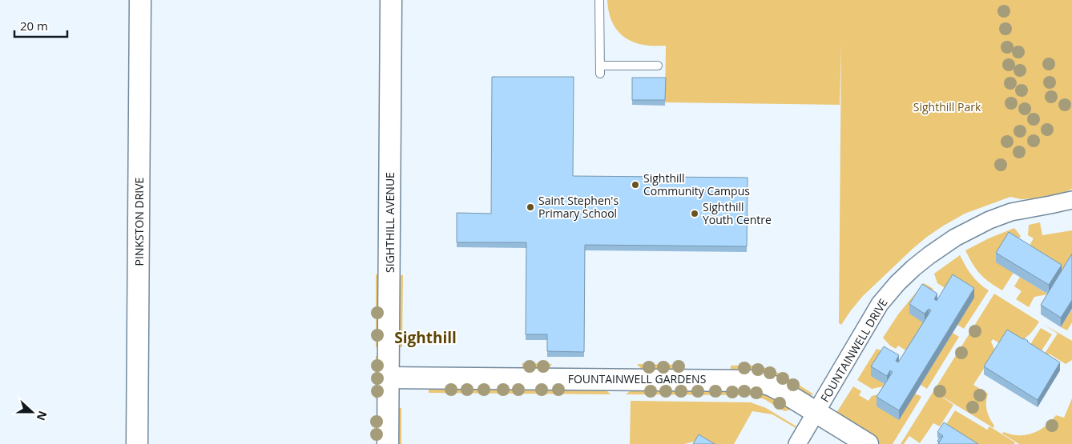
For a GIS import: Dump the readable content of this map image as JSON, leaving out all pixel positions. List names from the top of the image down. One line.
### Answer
{"streets":{"street":["PINKSTON DRIVE","SIGHTHILL AVENUE","FOUNTAINWELL DRIVE","FOUNTAINWELL GARDENS"]},"crossings":[["SIGHTHILL AVENUE","FOUNTAINWELL GARDENS"],["FOUNTAINWELL DRIVE","FOUNTAINWELL GARDENS"]],"districts":["Sighthill"],"parks":["Sighthill Park"],"places":["Sighthill Community Campus","Saint Stephen's Primary School","Sighthill Youth Centre"],"scale_bar":"20 m","north":"right"}
